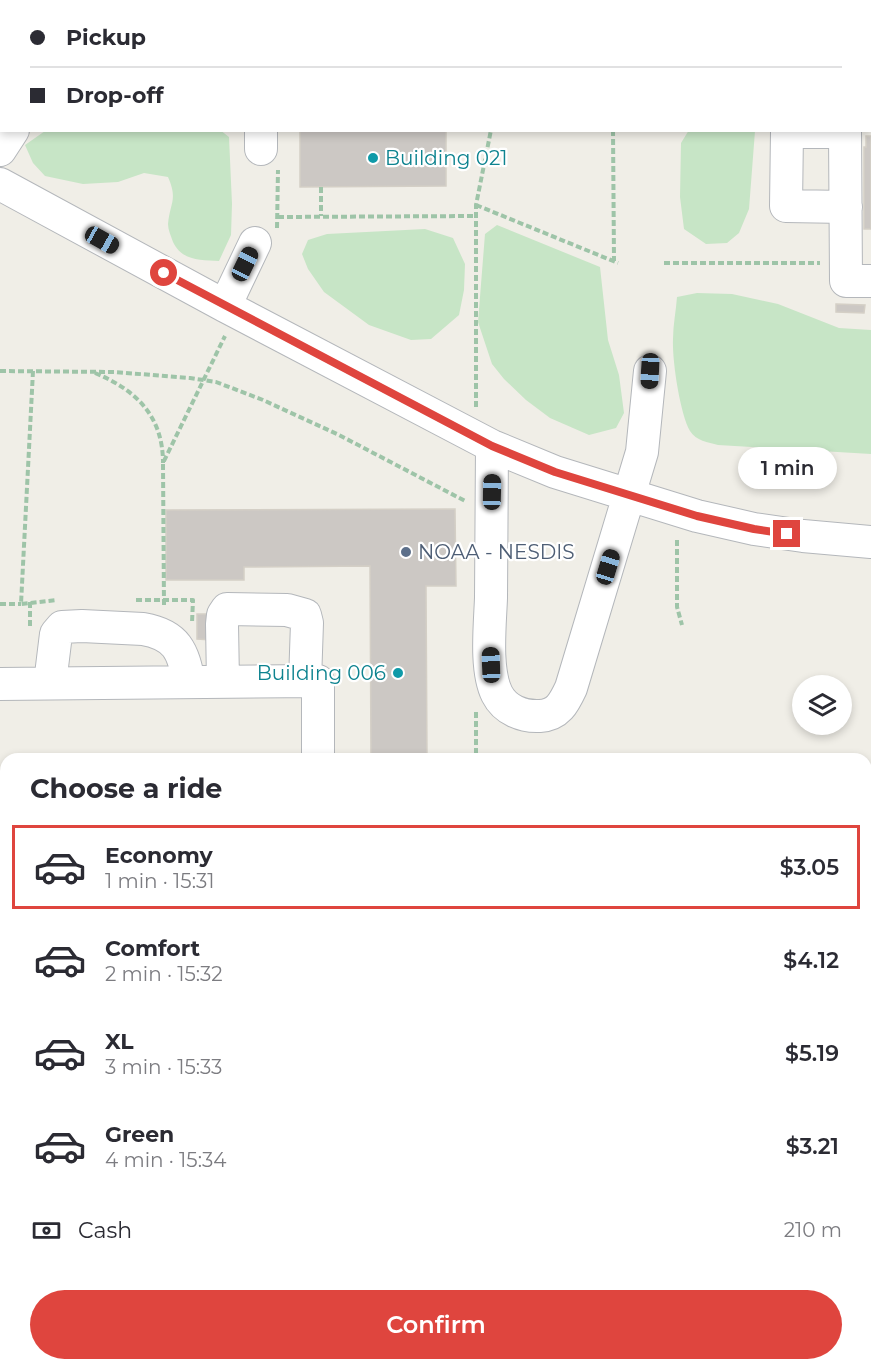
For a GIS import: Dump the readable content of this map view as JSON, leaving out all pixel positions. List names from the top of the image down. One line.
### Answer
{"places":["Building 021","NOAA - NESDIS","Building 006"],"page":{"banner":["Pickup","Drop-off"],"bubble":"1 min","heading":"Choose a ride","list":[{"name":"Economy","note":"1 min · 15:31","value":"$3.05"},{"name":"Comfort","note":"2 min · 15:32","value":"$4.12"},{"name":"XL","note":"3 min · 15:33","value":"$5.19"},{"name":"Green","note":"4 min · 15:34","value":"$3.21"}],"pay":["Cash","210 m"],"buttons":"Confirm"}}
